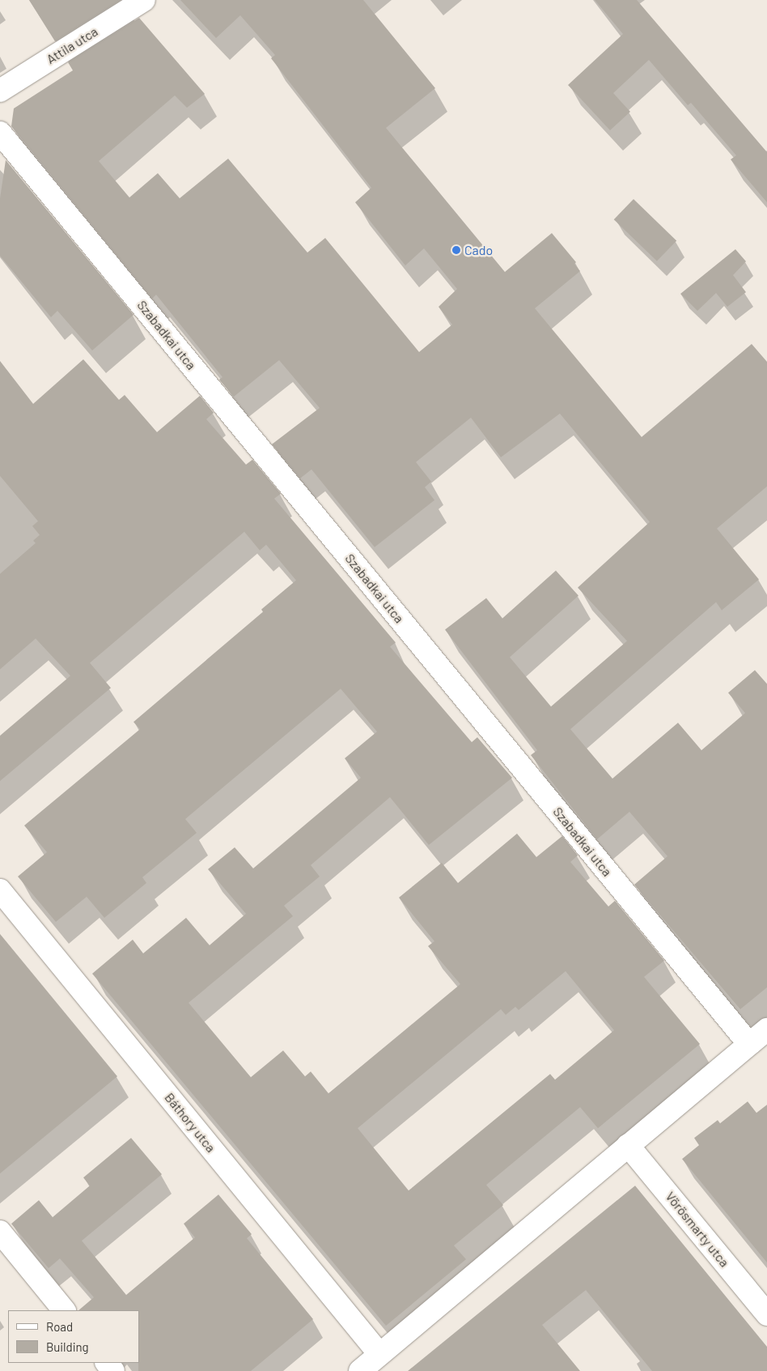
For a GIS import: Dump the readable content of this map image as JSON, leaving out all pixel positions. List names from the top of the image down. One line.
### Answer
{"streets":{"street":["Attila utca","Szabadkai utca","Báthory utca","Vörösmarty utca"]},"places":["Cado"],"legend":["Road","Building"]}
